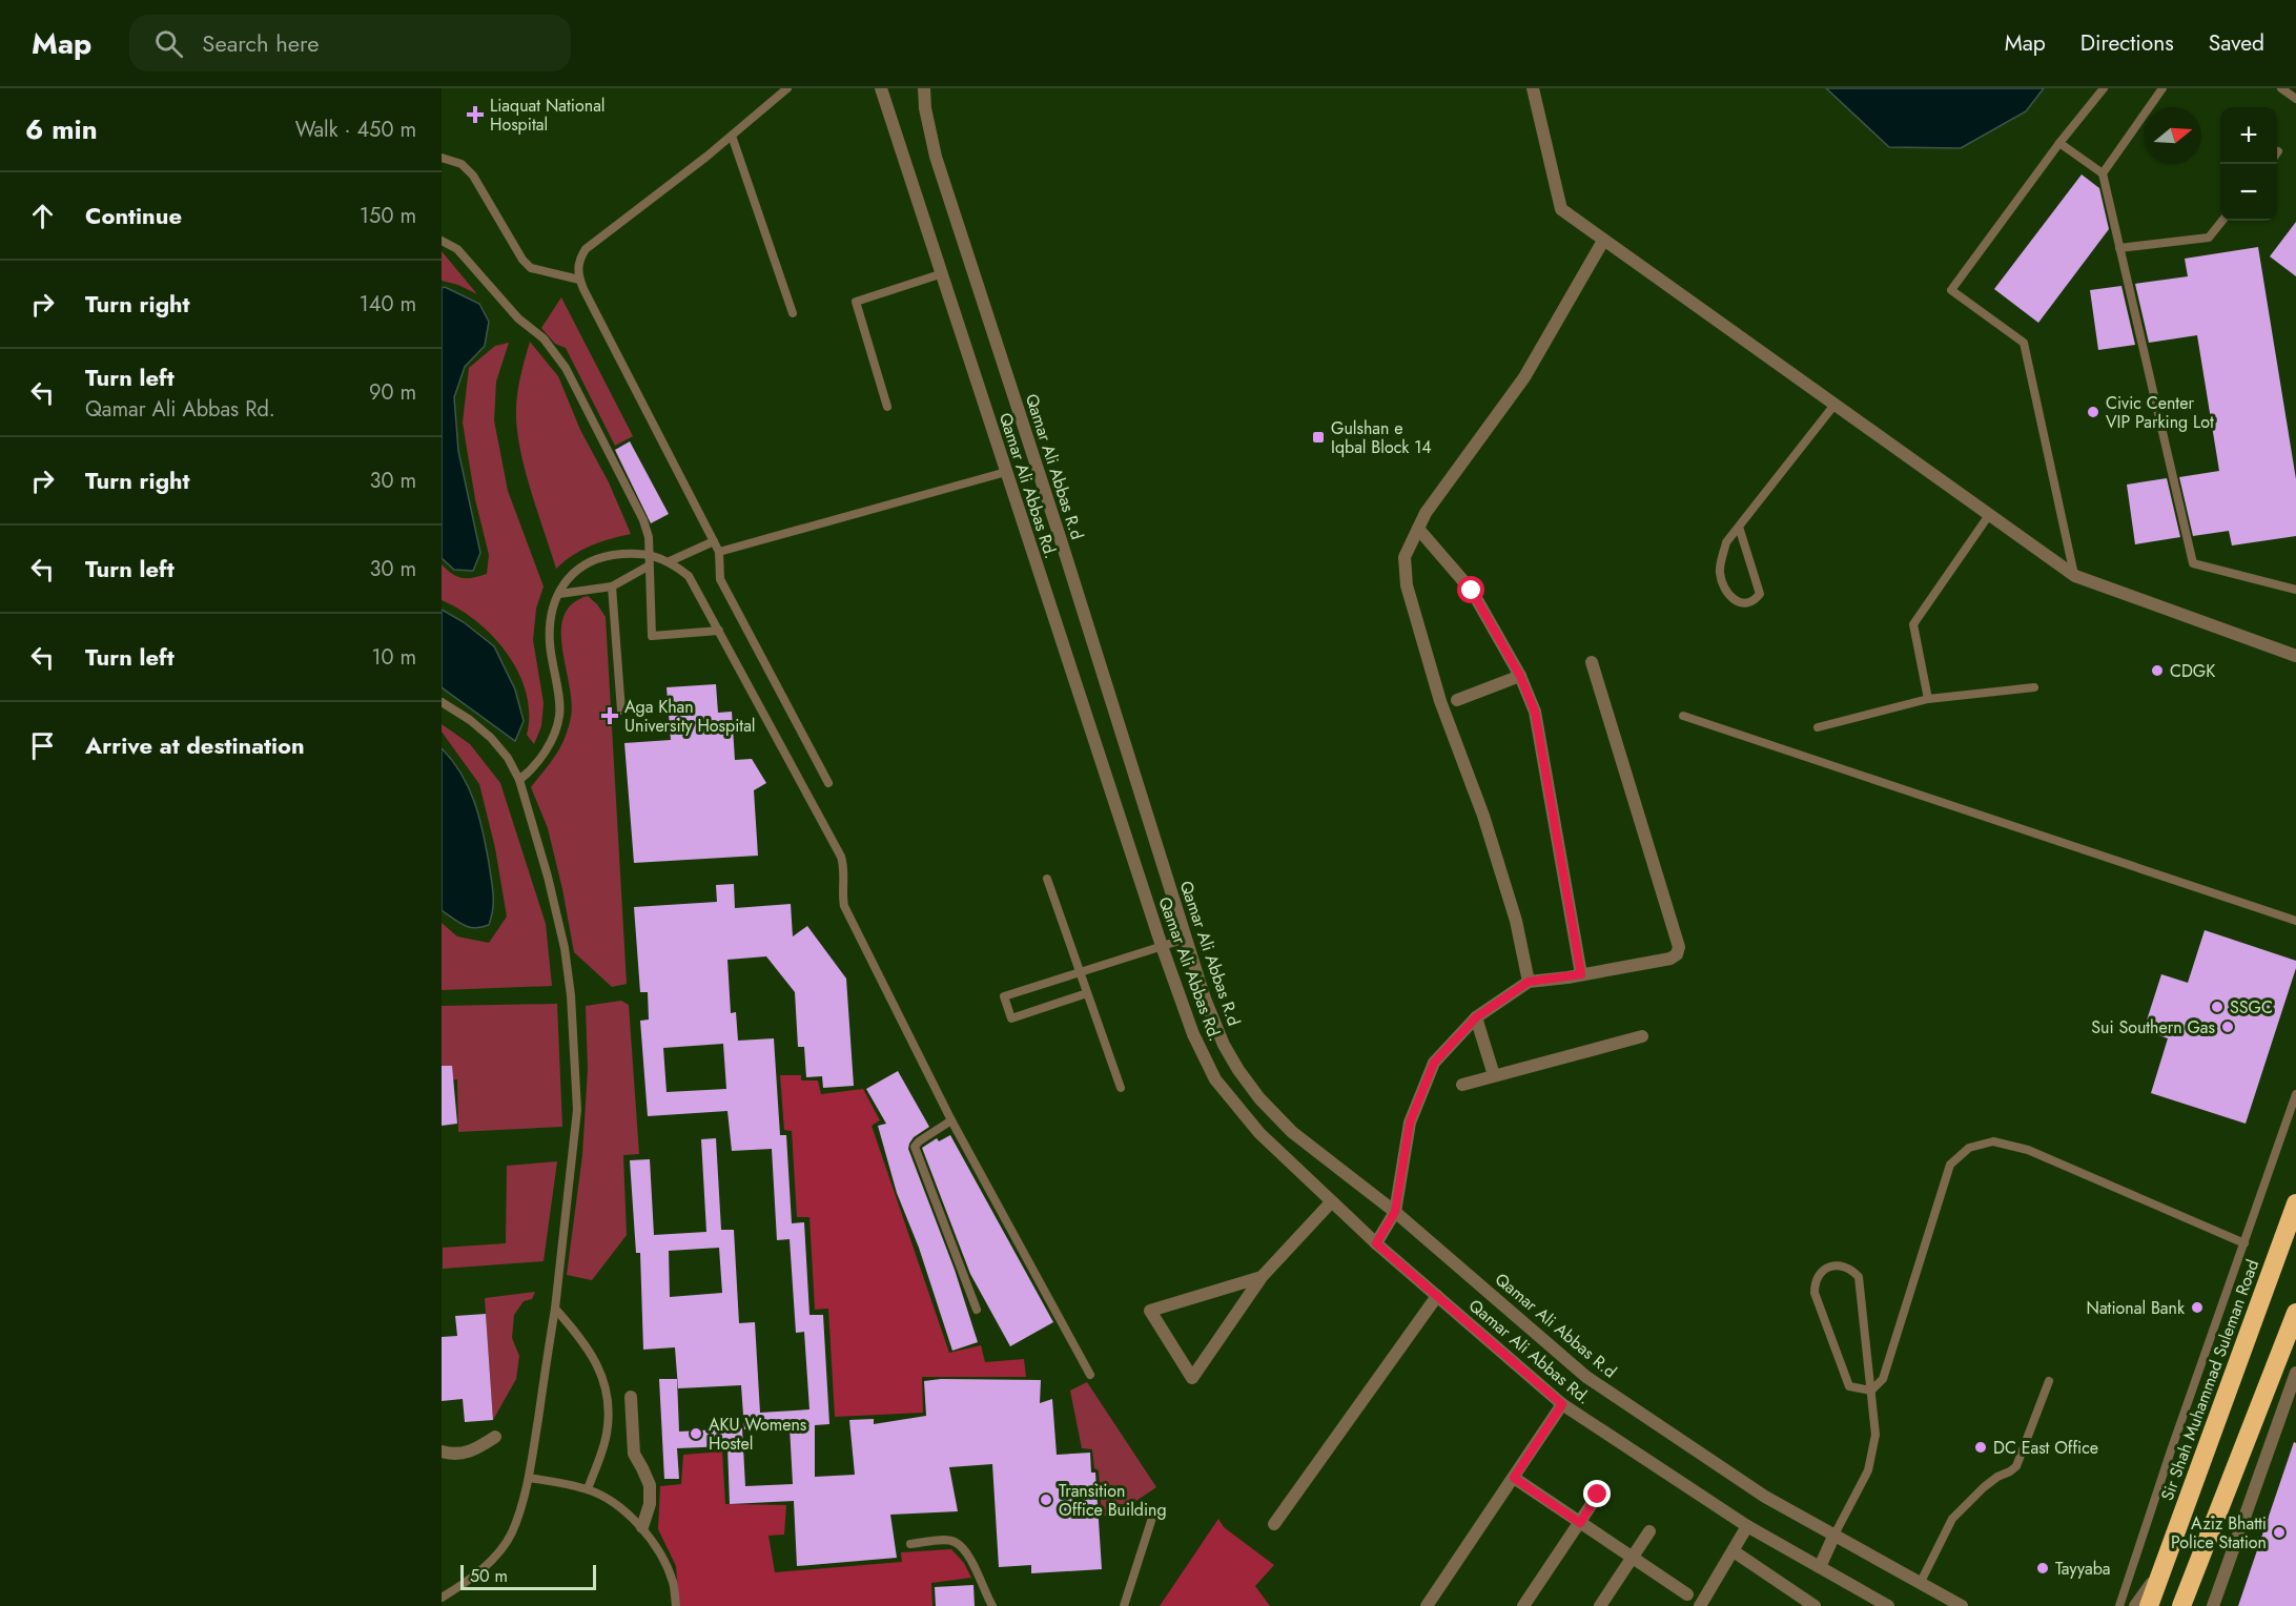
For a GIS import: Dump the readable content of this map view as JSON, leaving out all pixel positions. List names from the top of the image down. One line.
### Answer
{"streets":{"highway":["Sir Shah Muhammad Suleman Road"],"street":["Qamar Ali Abbas R.d","Qamar Ali Abbas Rd."]},"places":{"health":["Liaquat National Hospital","Aga Khan University Hospital"],"other":["Civic Center VIP Parking Lot","CDGK","SSGC","Sui Southern Gas","National Bank","AKU Womens Hostel","DC East Office","Transition Office Building","Aziz Bhatti Police Station","Tayyaba"],"transit":["Gulshan e Iqbal Block 14"]},"scale_bar":"50 m","north":"right","page":{"header":"Map","search":"Search here","nav":["Map","Directions","Saved"],"heading":["6 min","Walk · 450 m"],"map_buttons":["+","−"],"list":[["Continue","150 m"],["Turn right","140 m"],["Turn left","Qamar Ali Abbas Rd.","90 m"],["Turn right","30 m"],["Turn left","30 m"],["Turn left","10 m"],"Arrive at destination"],"scale":"50 m"}}
